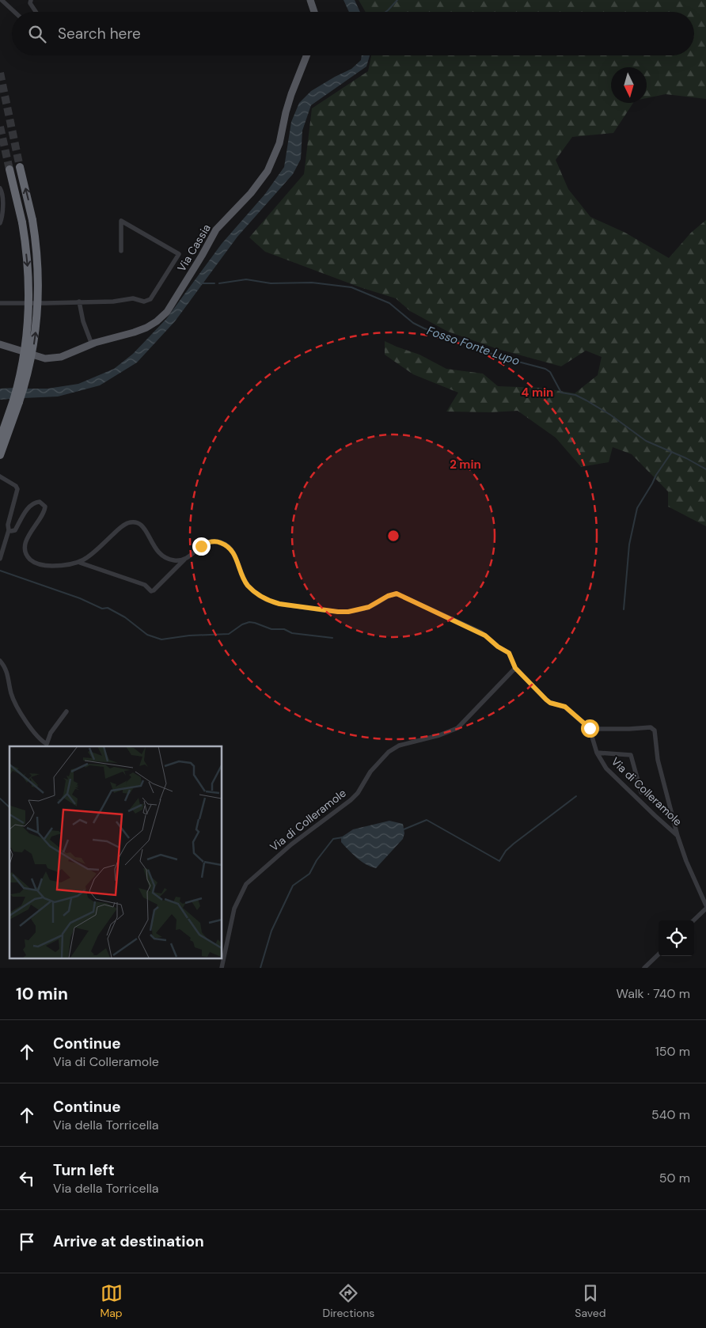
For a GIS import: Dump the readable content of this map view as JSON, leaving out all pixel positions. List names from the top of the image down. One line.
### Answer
{"streets":{"main road":["Via Cassia"],"street":["Via di Colleramole"]},"water":["Fosso Fonte Lupo"],"north":"bottom","page":{"search":"Search here","heading":["10 min","Walk · 740 m"],"list":[["Continue","Via di Colleramole","150 m"],["Continue","Via della Torricella","540 m"],["Turn left","Via della Torricella","50 m"],"Arrive at destination"],"nav":["Map","Directions","Saved"]},"rings":["4 min","2 min"]}
